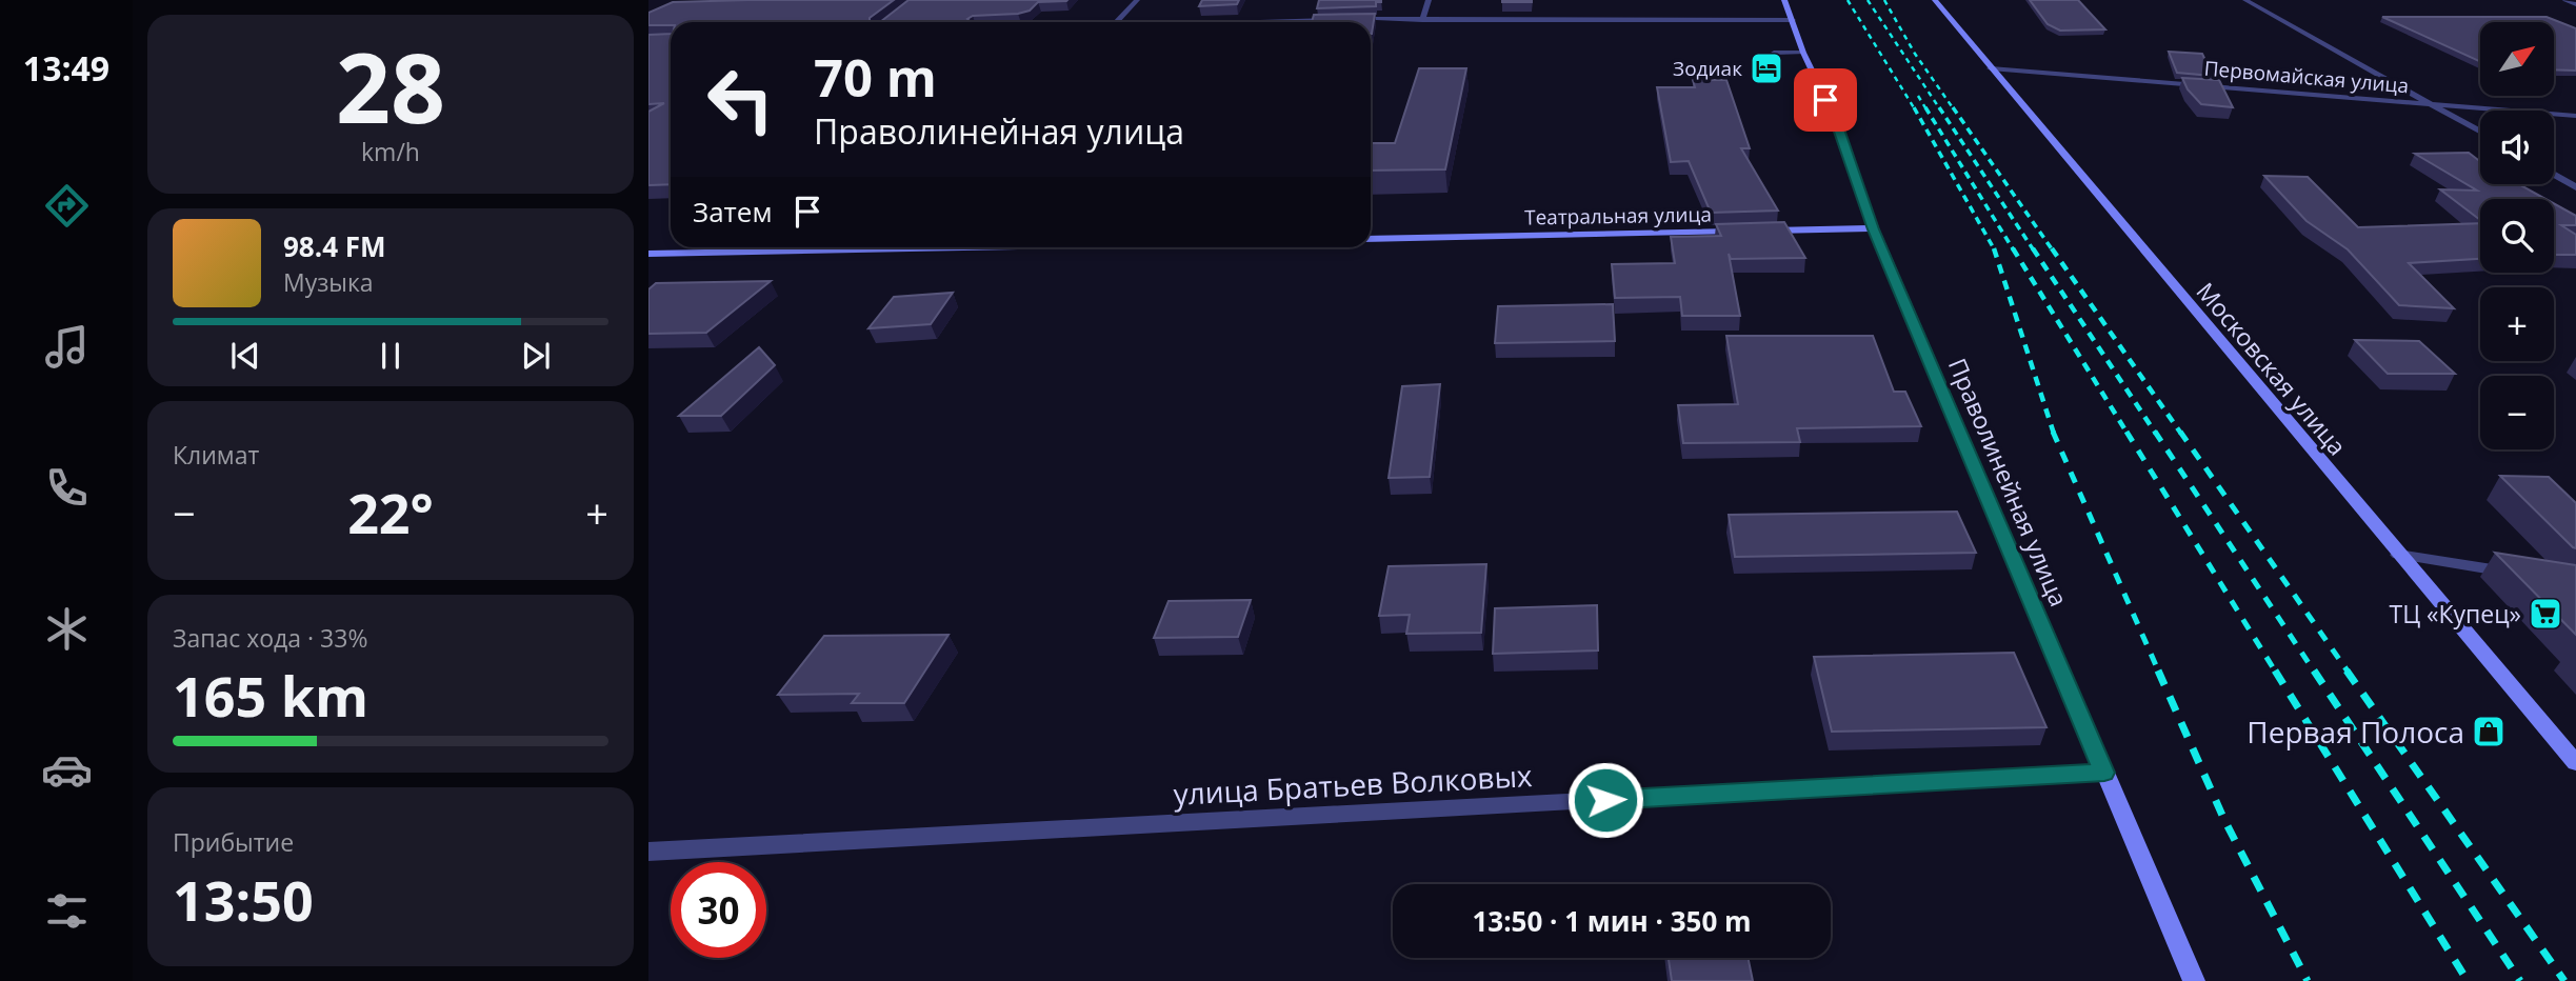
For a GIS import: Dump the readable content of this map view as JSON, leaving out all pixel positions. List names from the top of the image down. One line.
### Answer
{"streets":{"main road":["Театральная улица","Московская улица","Праволинейная улица"],"street":["Первомайская улица","улица Братьев Волковых"]},"crossings":[["Первомайская улица","Московская улица"],["Праволинейная улица","улица Братьев Волковых"]],"places":{"hotel":["Зодиак"],"supermarket":["ТЦ «Купец»"],"shop":["Первая Полоса"]},"north":"top right","page":{"tabs":"13:49","tile":[["28","km/h"],"Климат",["Запас хода · 33%","165 km"],["Прибытие","13:50"]],"map_buttons":["+","−"],"turn":["70 m","Праволинейная улица"],"then":"Затем","song":["98.4 FM","Музыка"],"heat":["−","22°","+"],"limit":"30","trip":"13:50 · 1 мин · 350 m"}}
